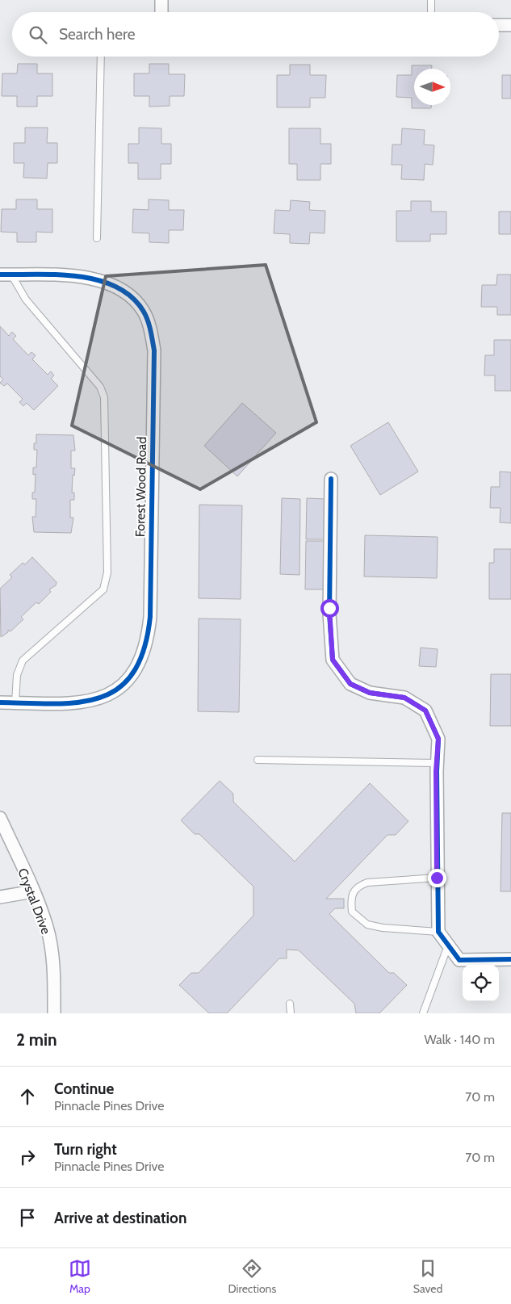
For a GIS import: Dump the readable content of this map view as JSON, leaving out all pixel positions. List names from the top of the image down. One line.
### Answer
{"streets":{"street":["Forest Wood Road","Crystal Drive"]},"north":"right","page":{"search":"Search here","heading":["2 min","Walk · 140 m"],"list":[["Continue","Pinnacle Pines Drive","70 m"],["Turn right","Pinnacle Pines Drive","70 m"],"Arrive at destination"],"nav":["Map","Directions","Saved"]}}
